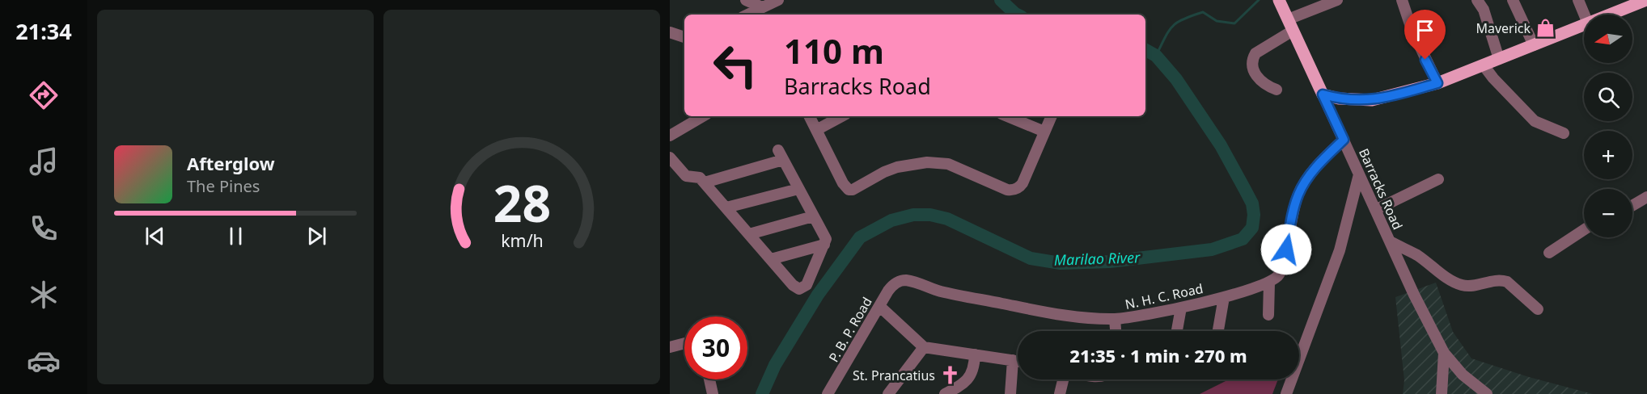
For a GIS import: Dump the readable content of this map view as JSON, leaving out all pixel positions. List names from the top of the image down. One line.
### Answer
{"streets":{"street":["Barracks Road","N. H. C. Road","P. B. P. Road"]},"crossings":[["N. H. C. Road","P. B. P. Road"]],"water":["Marilao River"],"places":{"shop":["Maverick"],"church":["St. Prancatius"]},"north":"left","page":{"tabs":"21:34","map_buttons":["+","−"],"turn":["110 m","Barracks Road"],"song":["Afterglow","The Pines"],"limit":"30","trip":"21:35 · 1 min · 270 m","gauge":["28","km/h"]}}
